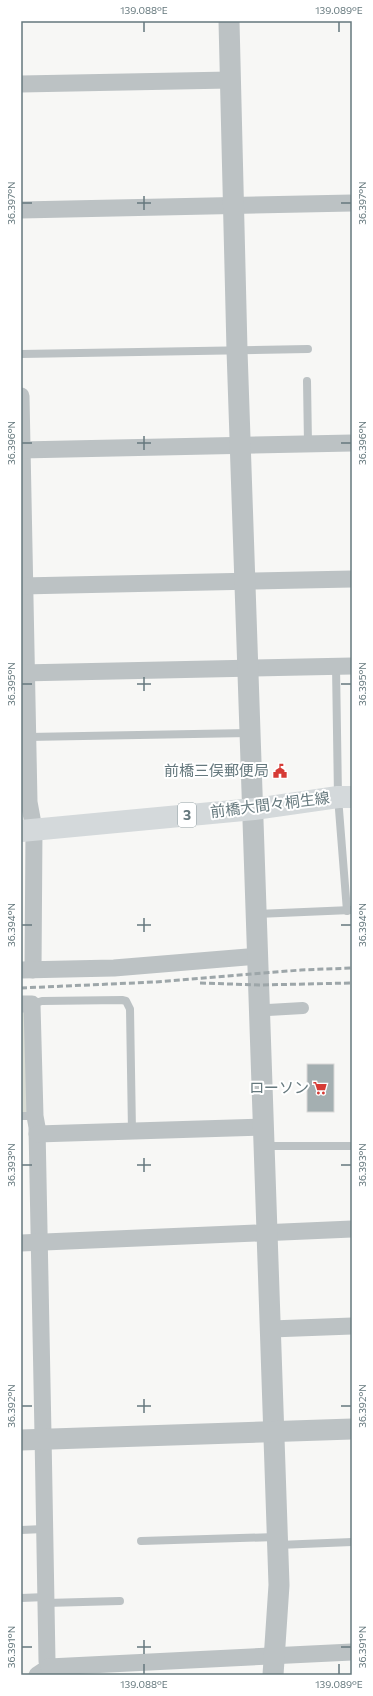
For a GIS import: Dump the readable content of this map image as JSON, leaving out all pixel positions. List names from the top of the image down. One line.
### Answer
{"streets":{"main road":["前橋大間々桐生線","3"]},"places":{"public building":["前橋三俣郵便局"],"supermarket":["ローソン"]},"coordinates":["139.088°E","139.089°E","36.397°N","36.396°N","36.395°N","36.394°N","36.393°N","36.392°N","36.391°N"]}
